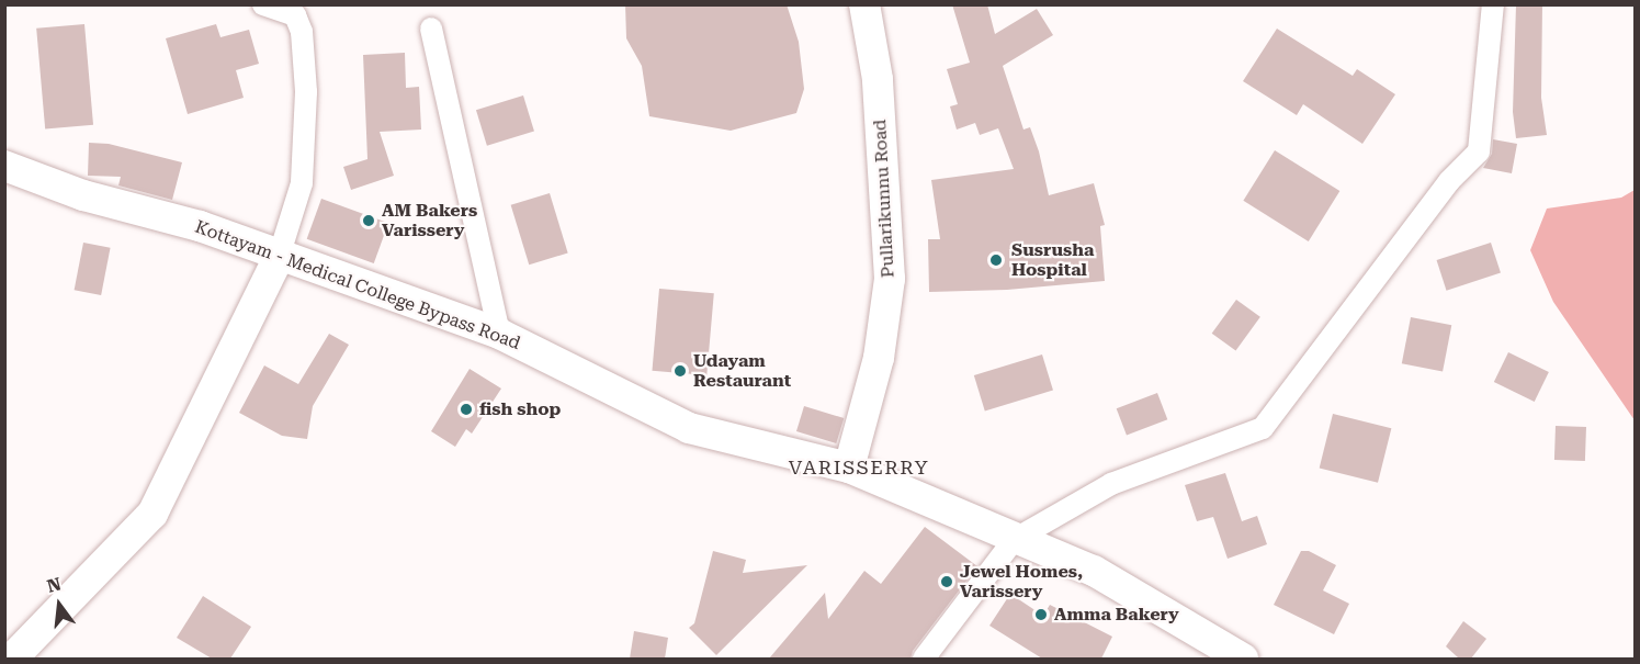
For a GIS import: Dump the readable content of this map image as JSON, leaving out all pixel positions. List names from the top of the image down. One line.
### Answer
{"streets":{"main road":["Pullarikunnu Road","Kottayam - Medical College Bypass Road"]},"crossings":[["Pullarikunnu Road","Kottayam - Medical College Bypass Road"]],"districts":["VARISSERRY"],"places":["AM Bakers Varissery","Susrusha Hospital","Udayam Restaurant","fish shop","Jewel Homes, Varissery","Amma Bakery"],"north":"top"}
